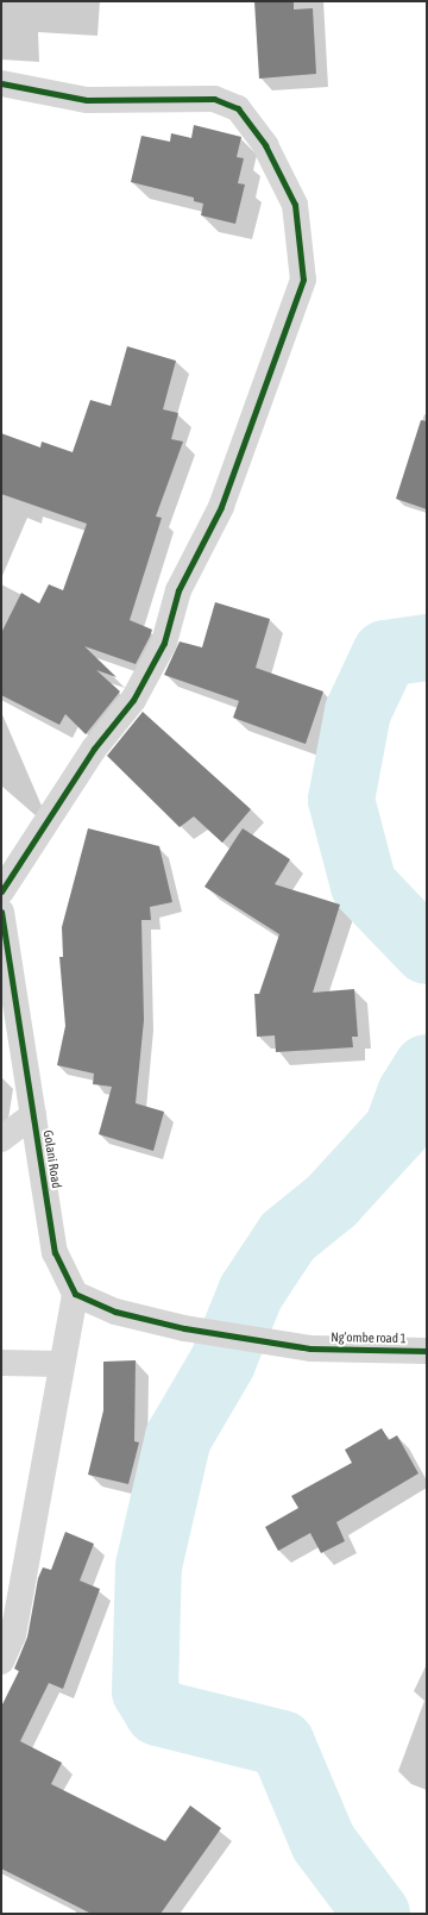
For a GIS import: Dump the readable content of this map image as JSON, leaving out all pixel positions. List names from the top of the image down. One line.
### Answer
{"streets":{"street":["Golani Road","Ng’ombe road 1"]},"crossings":[["Golani Road","Ng’ombe road 1"]]}
